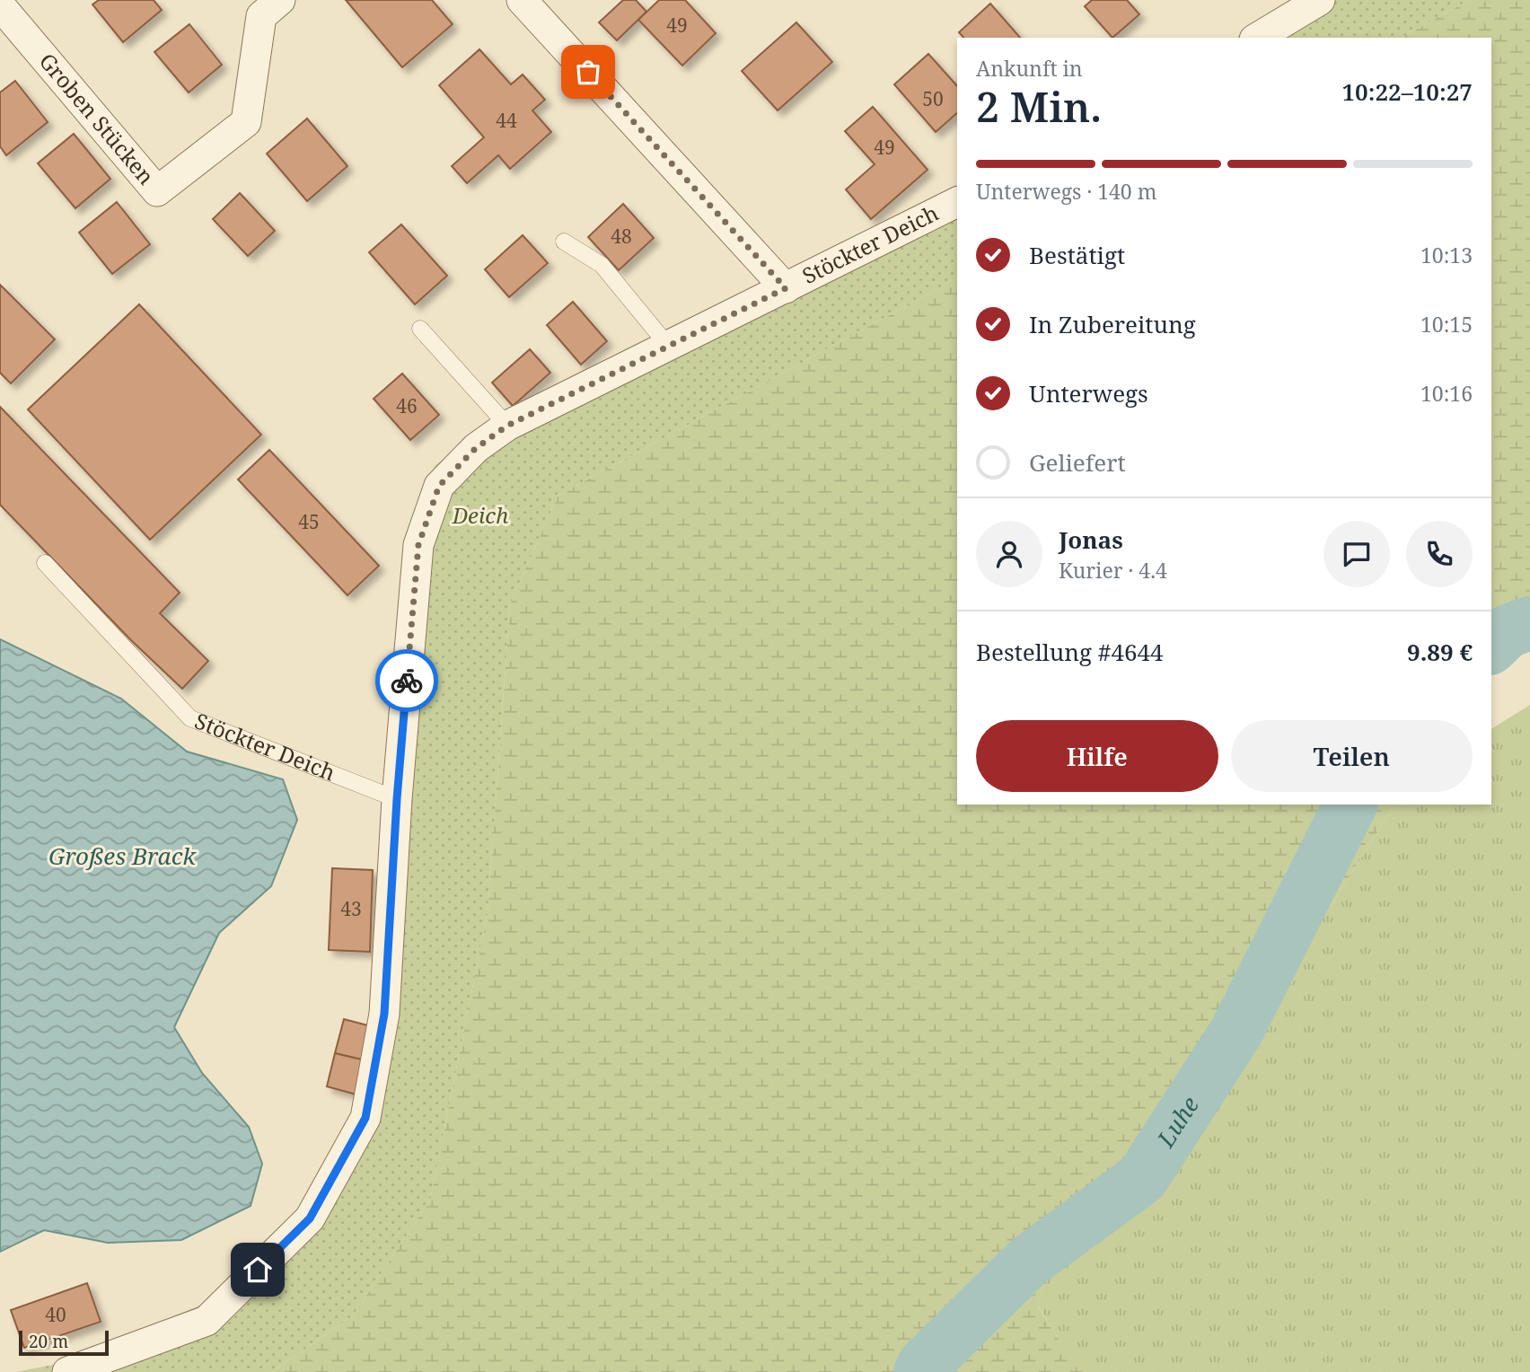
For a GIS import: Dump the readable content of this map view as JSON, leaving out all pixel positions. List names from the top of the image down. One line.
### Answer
{"streets":{"street":["Groben Stücken","Stöckter Deich"]},"water":["Großes Brack","Luhe"],"parks":["Deich"],"house_numbers":["49","50","44","49","48","46","45","43","40"],"scale_bar":"20 m","page":{"heading":["2 Min.","Ankunft in","10:22–10:27"],"panel":["Jonas","Kurier · 4.4","Bestellung #4644","9.89 €"],"bar":"Unterwegs · 140 m","list":[["Bestätigt","10:13"],["In Zubereitung","10:15"],["Unterwegs","10:16"],"Geliefert"],"buttons":["Hilfe","Teilen"],"scale":"20 m"}}
